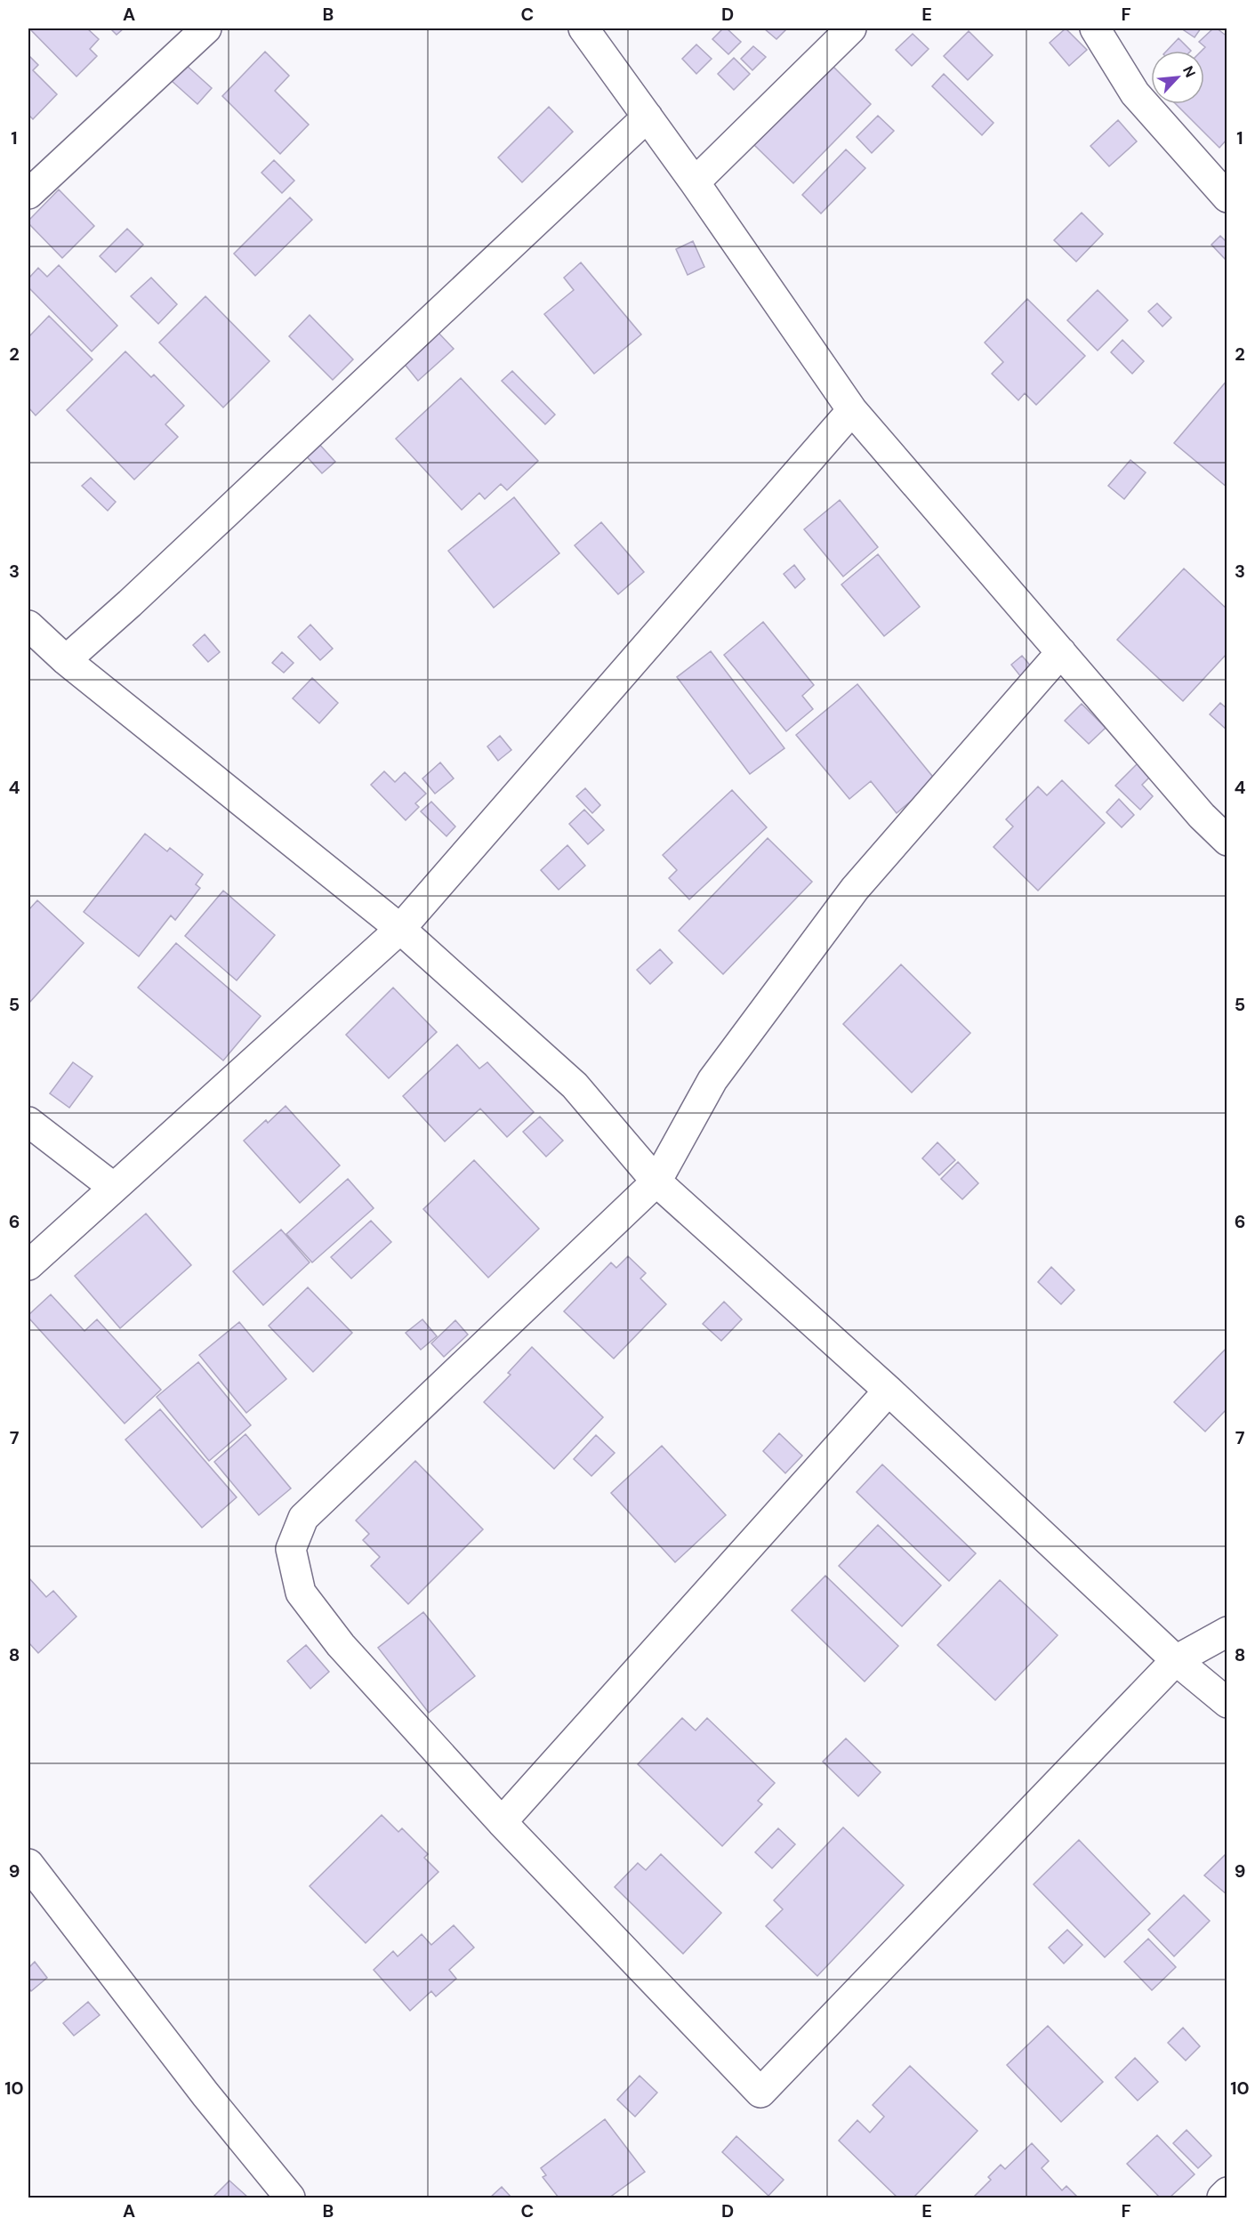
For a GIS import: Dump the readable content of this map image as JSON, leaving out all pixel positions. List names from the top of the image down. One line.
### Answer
{"north":"top right","grid":{"columns":["A","B","C","D","E","F"],"rows":["1","2","3","4","5","6","7","8","9","10"]}}
